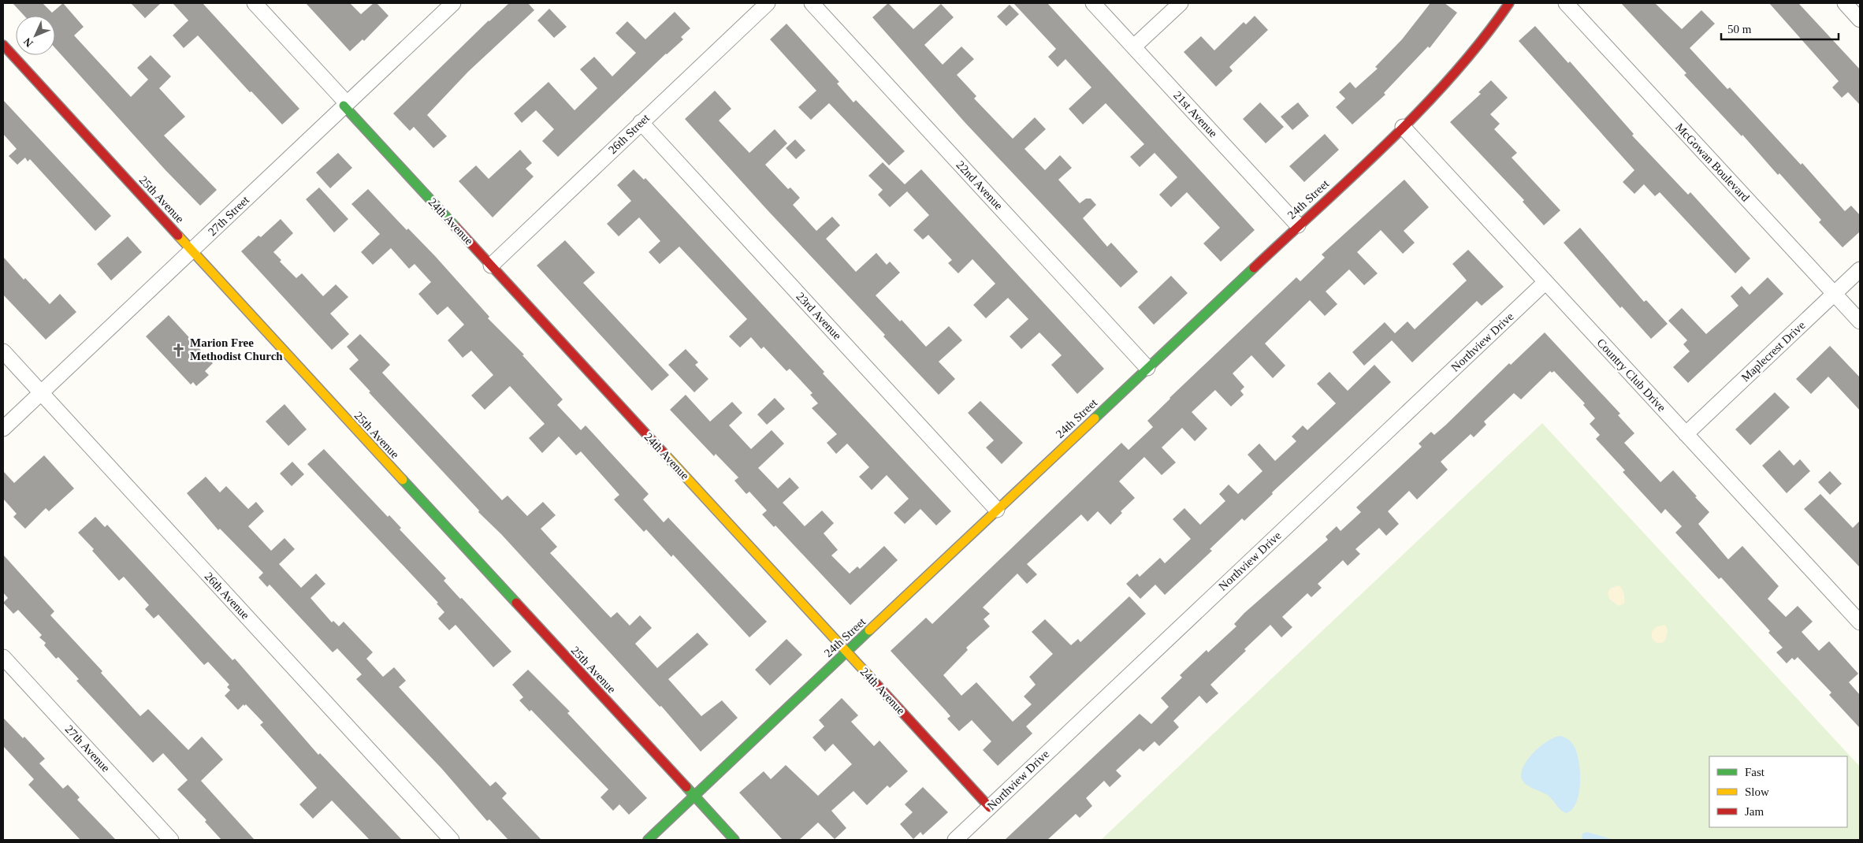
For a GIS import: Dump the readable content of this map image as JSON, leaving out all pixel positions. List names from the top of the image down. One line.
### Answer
{"streets":{"street":["21st Avenue","26th Street","McGowan Boulevard","22nd Avenue","25th Avenue","24th Street","27th Street","24th Avenue","23rd Avenue","Northview Drive","Maplecrest Drive","Country Club Drive","26th Avenue","27th Avenue"]},"crossings":[["21st Avenue","24th Street"],["26th Street","24th Avenue"],["26th Street","23rd Avenue"],["McGowan Boulevard","Maplecrest Drive"],["22nd Avenue","24th Street"],["25th Avenue","24th Street"],["25th Avenue","27th Street"],["24th Street","24th Avenue"],["24th Street","23rd Avenue"],["24th Street","Country Club Drive"],["27th Street","24th Avenue"],["27th Street","26th Avenue"],["24th Avenue","Northview Drive"],["Northview Drive","Country Club Drive"],["Maplecrest Drive","Country Club Drive"]],"places":{"church":["Marion Free Methodist Church"]},"legend":["Fast","Slow","Jam"],"scale_bar":"50 m","north":"bottom left"}
